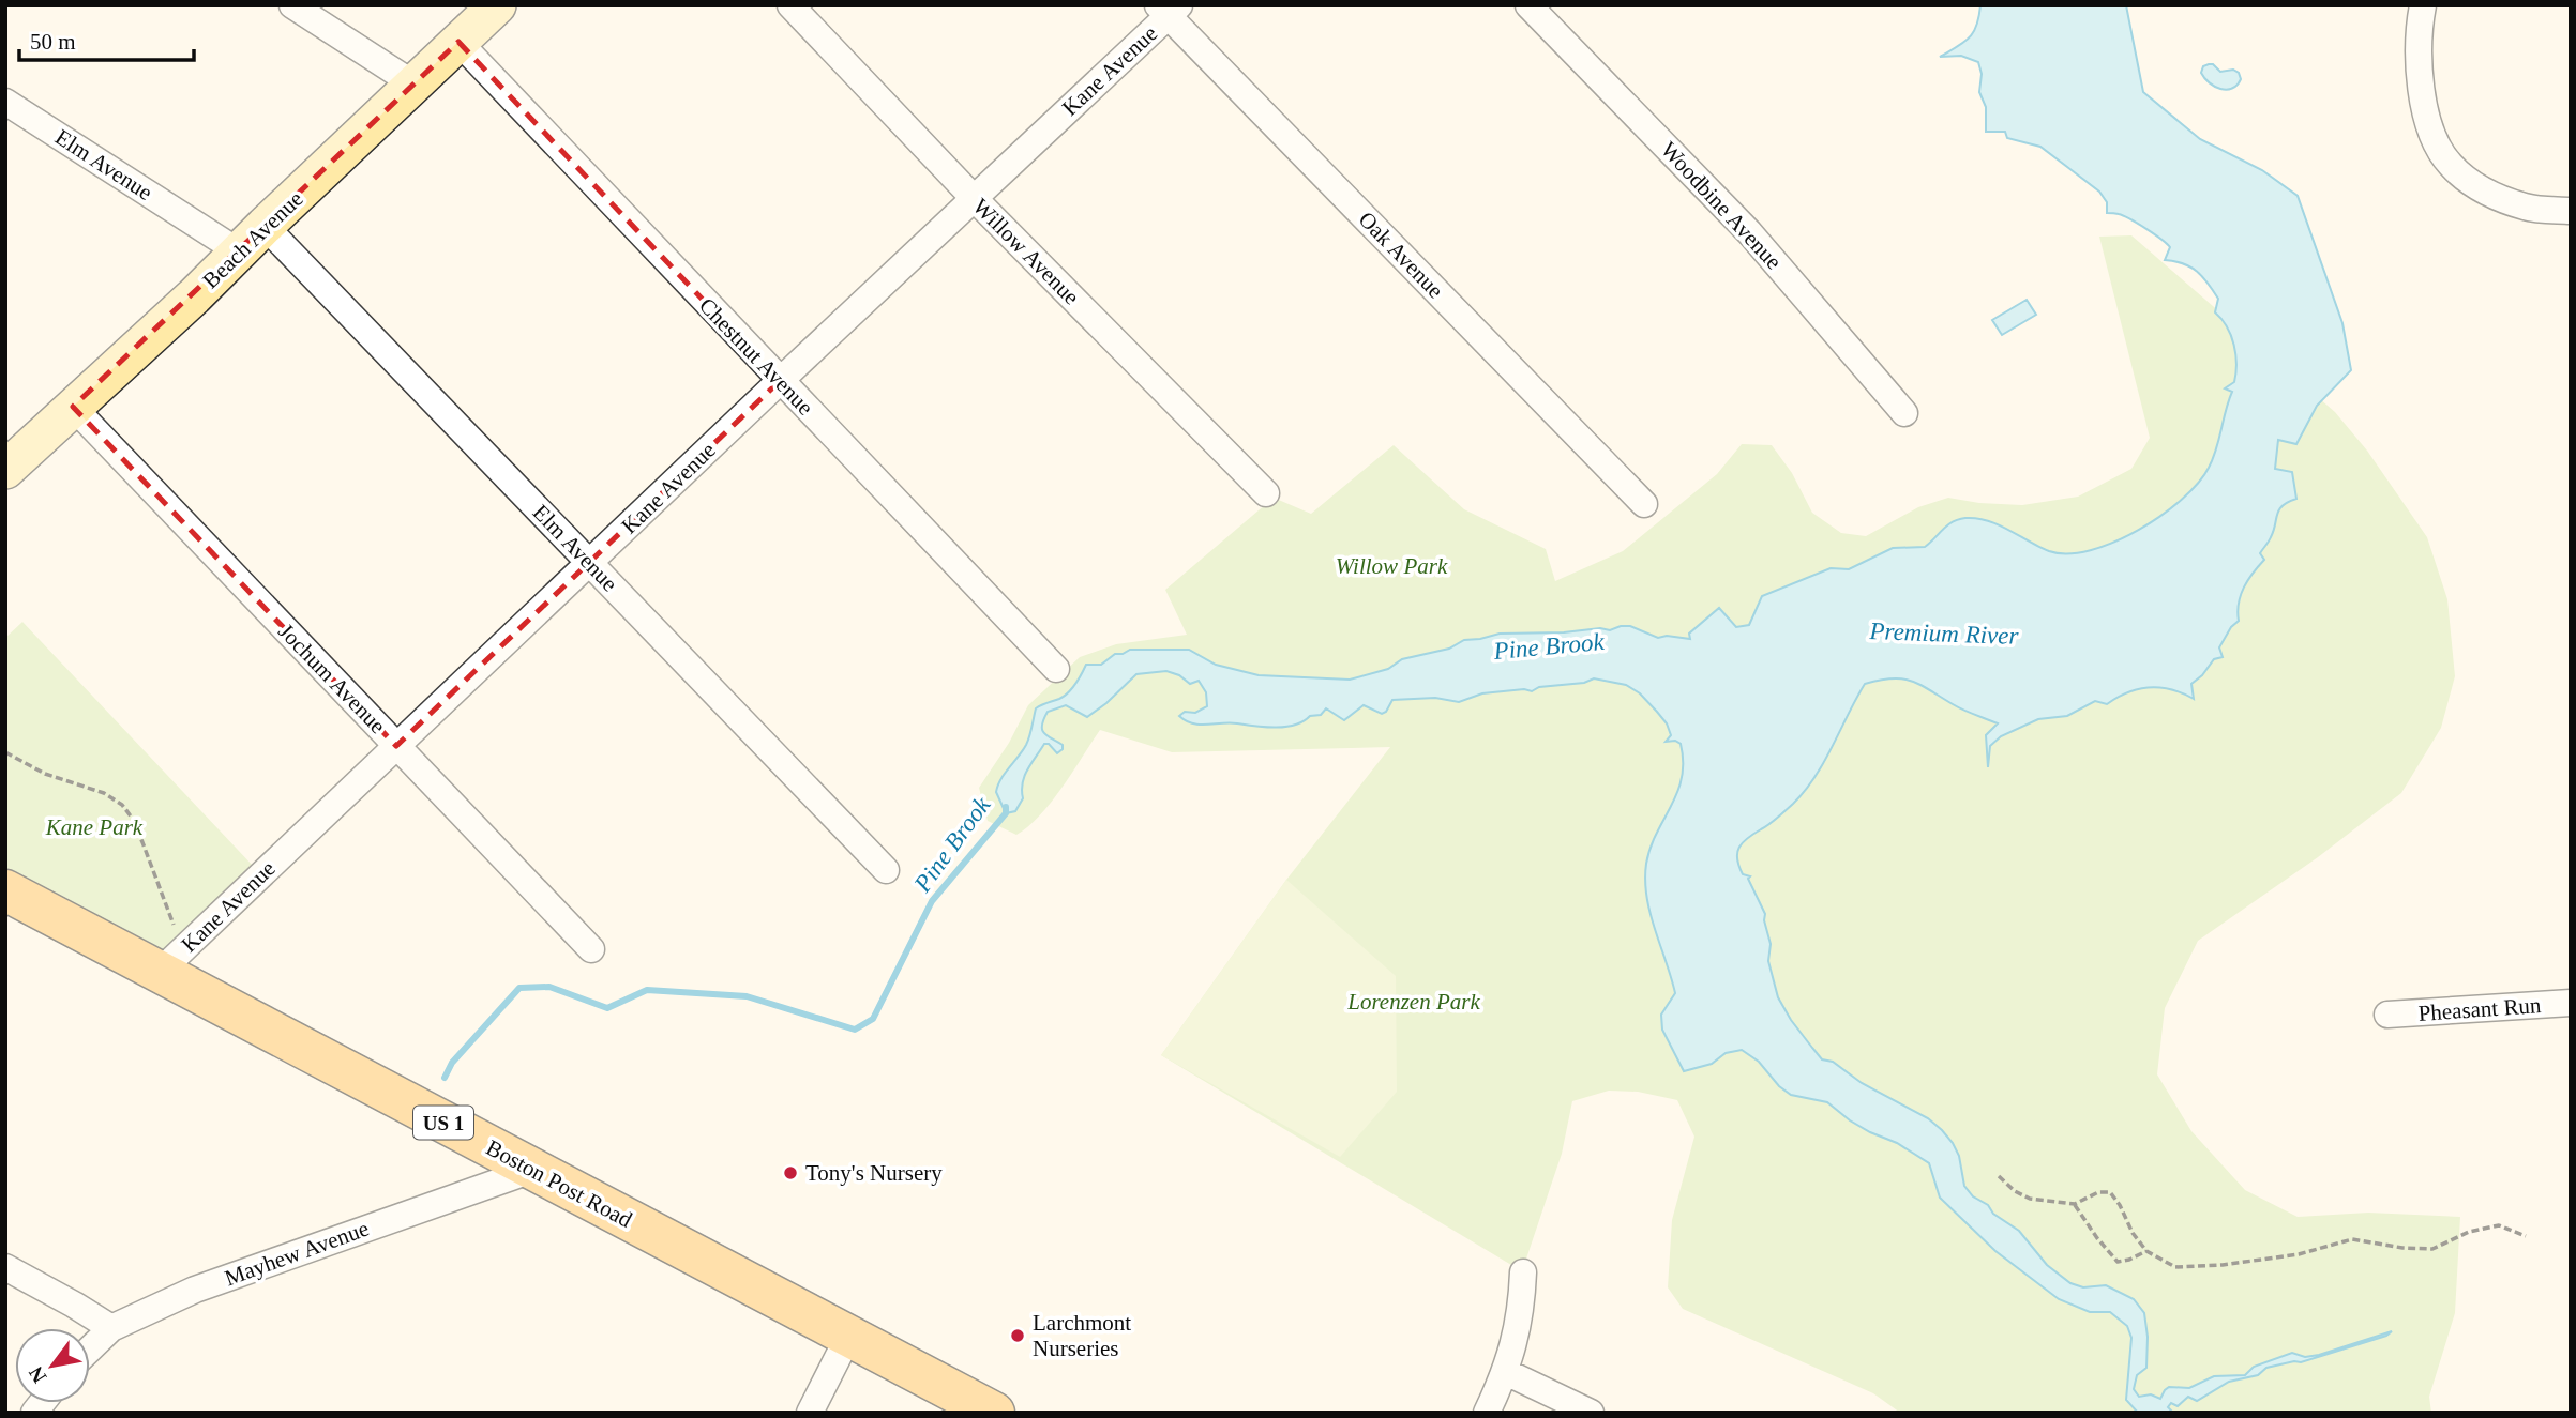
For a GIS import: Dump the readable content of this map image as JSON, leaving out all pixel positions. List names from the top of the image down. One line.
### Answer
{"streets":{"main road":["US 1","Boston Post Road"],"street":["Kane Avenue","Elm Avenue","Woodbine Avenue","Beach Avenue","Willow Avenue","Oak Avenue","Chestnut Avenue","Jochum Avenue","Pheasant Run","Mayhew Avenue"]},"crossings":[["Kane Avenue","Elm Avenue"],["Kane Avenue","Willow Avenue"],["Kane Avenue","Oak Avenue"],["Kane Avenue","Chestnut Avenue"],["Kane Avenue","Jochum Avenue"],["Kane Avenue","Boston Post Road"],["Elm Avenue","Beach Avenue"],["Beach Avenue","Chestnut Avenue"],["Beach Avenue","Jochum Avenue"],["Boston Post Road","Mayhew Avenue"]],"water":["Premium River","Pine Brook"],"parks":["Willow Park","Kane Park","Lorenzen Park"],"places":["Tony's Nursery","Larchmont Nurseries"],"scale_bar":"50 m","north":"bottom left"}
